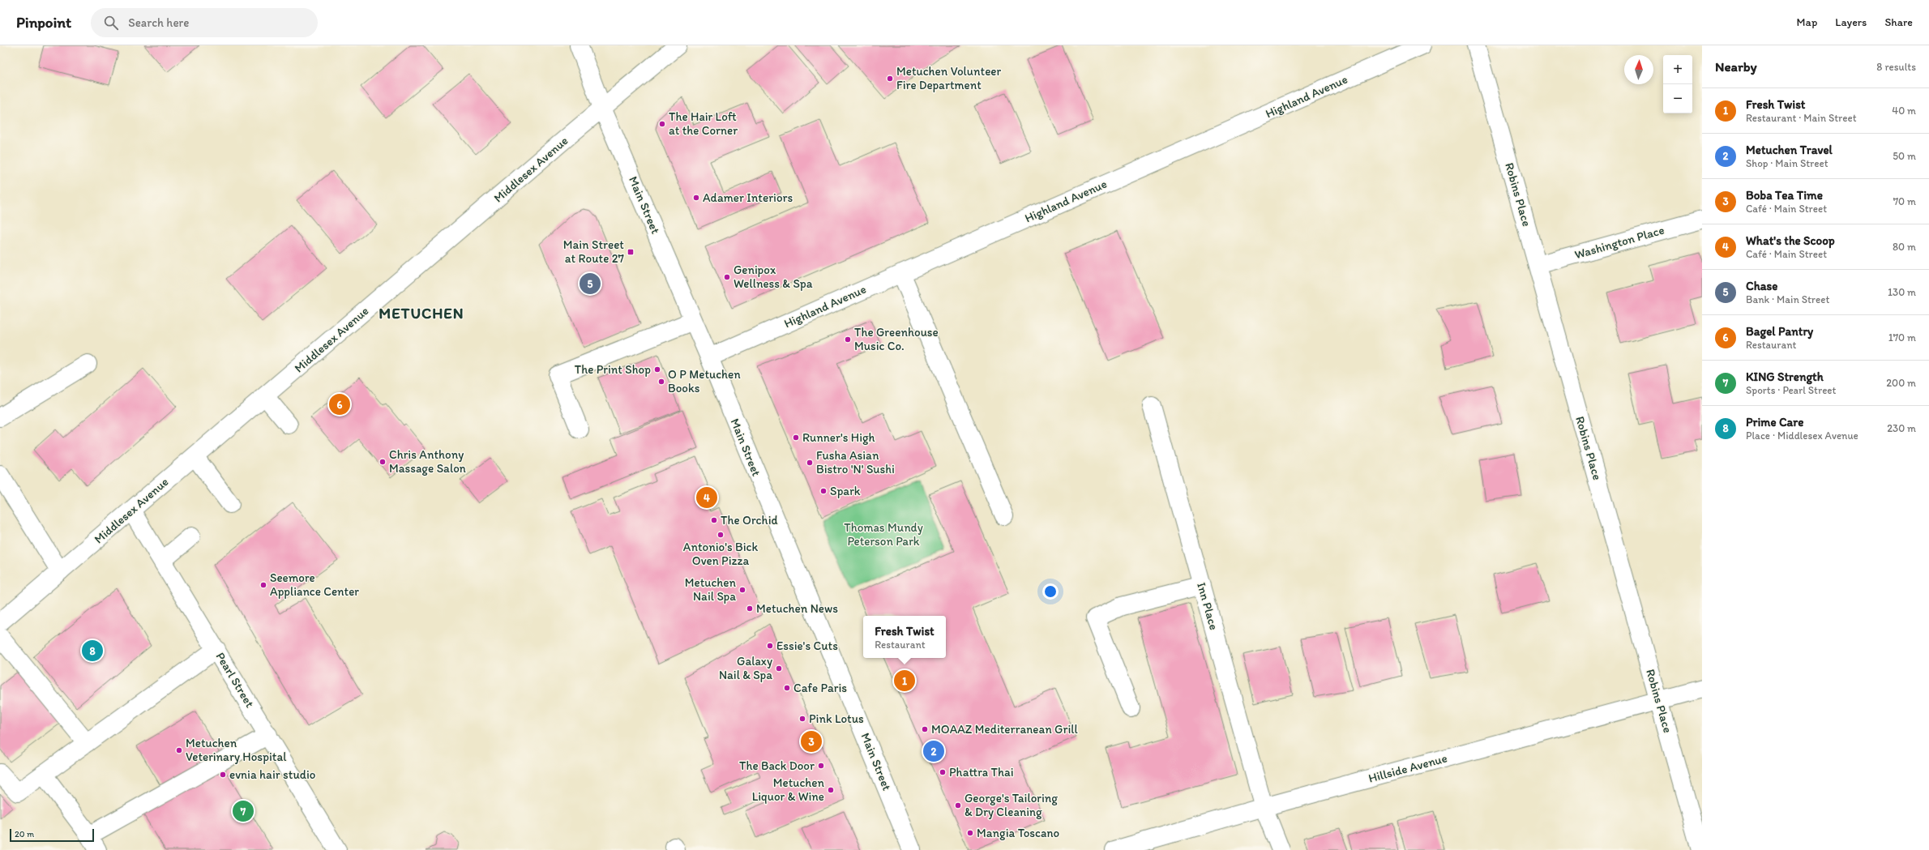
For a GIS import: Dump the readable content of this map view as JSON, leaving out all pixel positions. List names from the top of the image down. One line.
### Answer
{"streets":{"street":["Highland Avenue","Middlesex Avenue","Robins Place","Main Street","Washington Place","Inn Place","Pearl Street","Hillside Avenue"]},"crossings":[["Highland Avenue","Main Street"],["Middlesex Avenue","Main Street"],["Middlesex Avenue","Pearl Street"],["Robins Place","Washington Place"],["Robins Place","Hillside Avenue"],["Inn Place","Hillside Avenue"]],"districts":["METUCHEN"],"parks":["Thomas Mundy Peterson Park"],"places":{"other":["Metuchen Volunteer Fire Department","The Hair Loft at the Corner","Adamer Interiors","Genipox Wellness & Spa","The Greenhouse Music Co.","The Print Shop","O P Metuchen Books","Runner's High","Chris Anthony Massage Salon","Fusha Asian Bistro 'N' Sushi","Spark","The Orchid","Antonio's Bick Oven Pizza","Seemore Appliance Center","Metuchen Nail Spa","Metuchen News","Essie's Cuts","Galaxy Nail & Spa","Cafe Paris","Pink Lotus","MOAAZ Mediterranean Grill","Metuchen Veterinary Hospital","The Back Door","Phattra Thai","evnia hair studio","Metuchen Liquor & Wine","George's Tailoring & Dry Cleaning","Mangia Toscano"],"transit":["Main Street at Route 27"]},"scale_bar":"20 m","north":"top","page":{"header":"Pinpoint","search":"Search here","nav":["Map","Layers","Share"],"heading":["Nearby","8 results"],"map_buttons":["+","−"],"list":[{"mark":"1","name":"Fresh Twist","note":"Restaurant · Main Street","value":"40 m"},{"mark":"2","name":"Metuchen Travel","note":"Shop · Main Street","value":"50 m"},{"mark":"3","name":"Boba Tea Time","note":"Café · Main Street","value":"70 m"},{"mark":"4","name":"What's the Scoop","note":"Café · Main Street","value":"80 m"},{"mark":"5","name":"Chase","note":"Bank · Main Street","value":"130 m"},{"mark":"6","name":"Bagel Pantry","note":"Restaurant","value":"170 m"},{"mark":"7","name":"KING Strength","note":"Sports · Pearl Street","value":"200 m"},{"mark":"8","name":"Prime Care","note":"Place · Middlesex Avenue","value":"230 m"}],"pins":["5","6","4","8","1","3","2","7"],"popup":["Fresh Twist","Restaurant"],"scale":"20 m"}}
